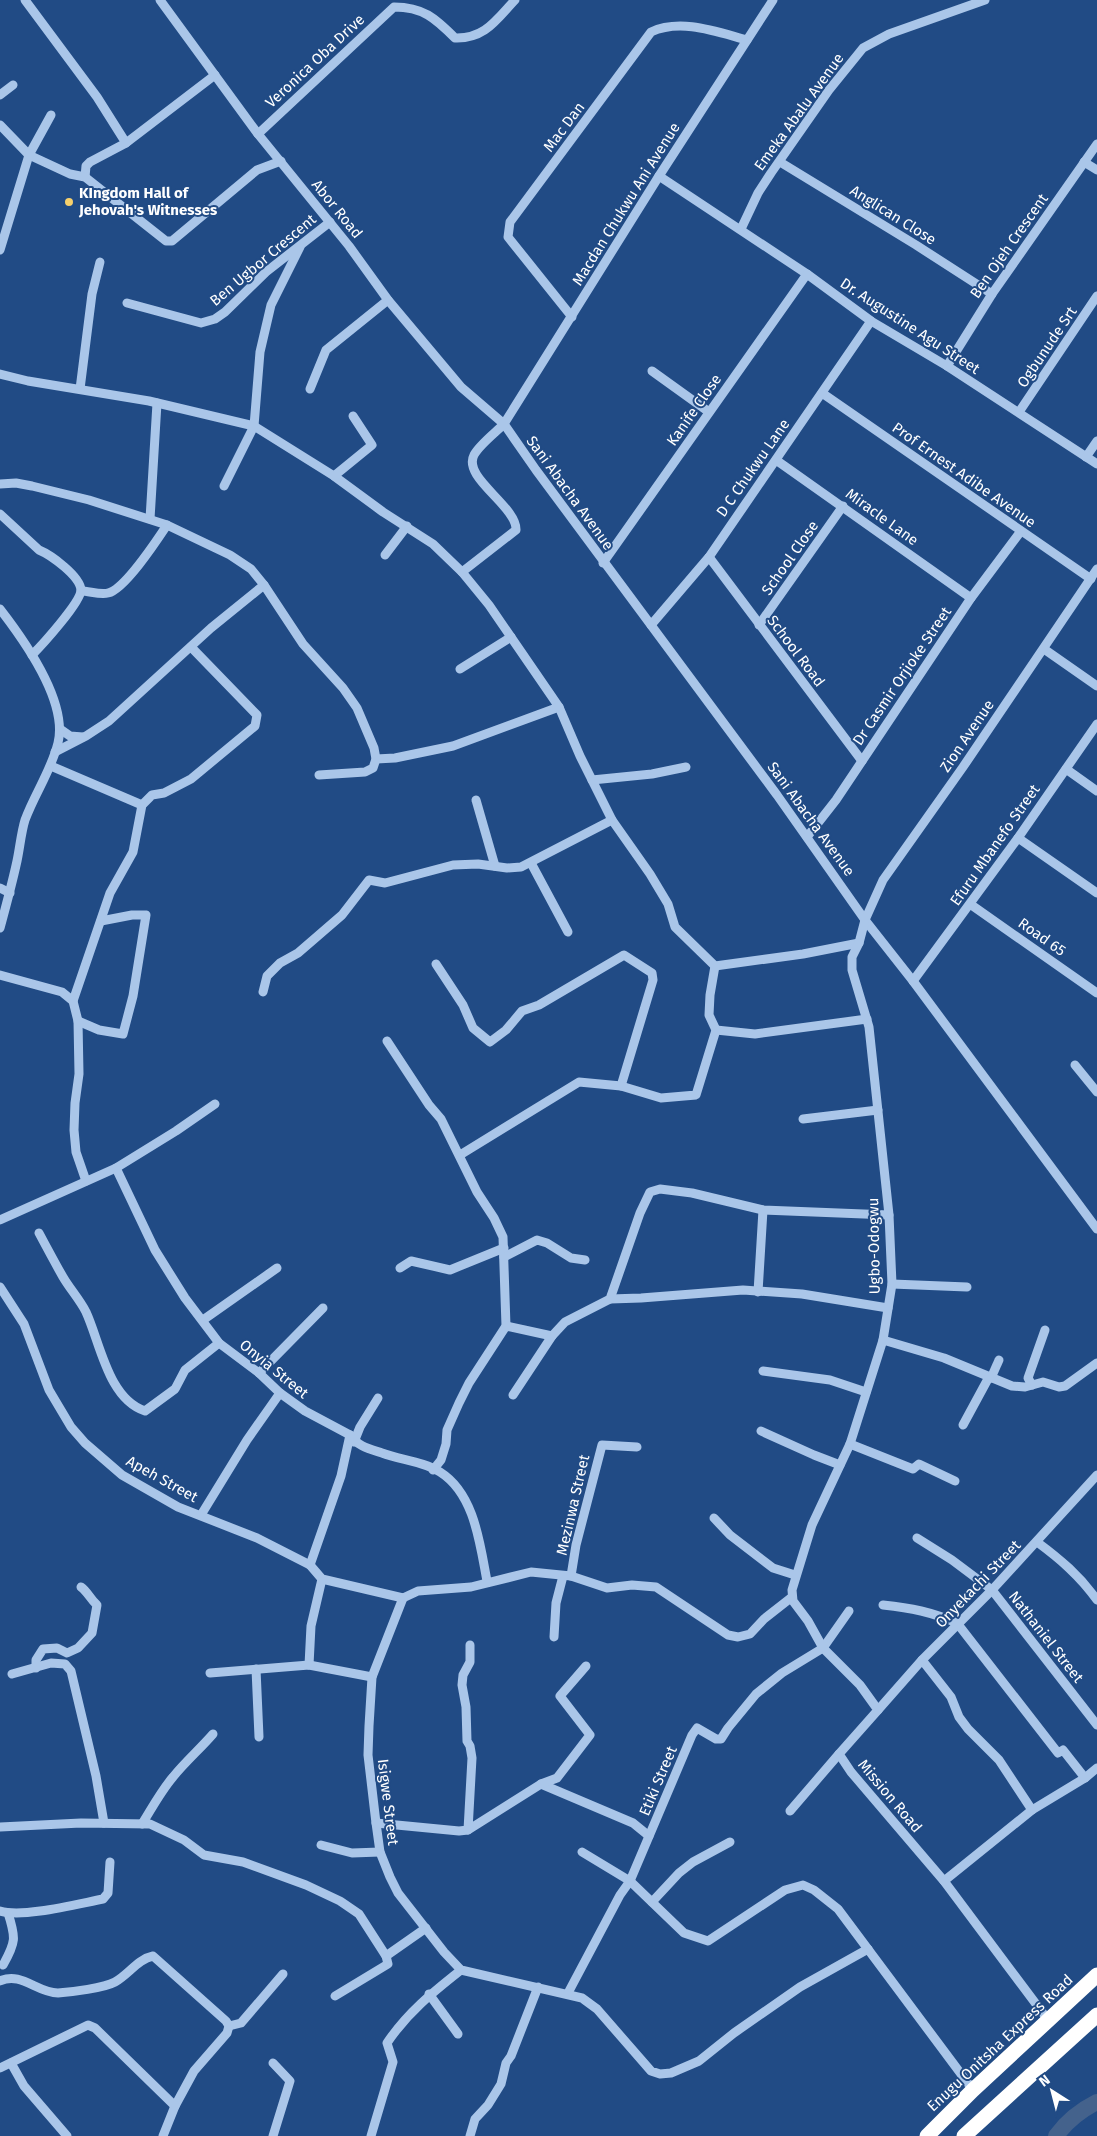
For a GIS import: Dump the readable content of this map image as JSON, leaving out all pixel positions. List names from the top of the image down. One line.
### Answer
{"streets":{"highway":["Enugu Onitsha Express Road"],"street":["Veronica Oba Drive","Emeka Abalu Avenue","Mac Dan","Macdan Chukwu Ani Avenue","Abor Road","Anglican Close","Ben Ojeh Crescent","Ben Ugbor Crescent","Dr. Augustine Agu Street","Ogbunude Srt","Kanife Close","D C Chukwu Lane","Prof Ernest Adibe Avenue","Sani Abacha Avenue","Miracle Lane","School Close","School Road","Dr Casmir Orjioke Street","Zion Avenue","Efuru Mbanefo Street","Road 65","Ugbo-Odogwu","Onyia Street","Apeh Street","Mezinwa Street","Onyekachi Street","Nathaniel Street","Etiki Street","Mission Road","Isigwe Street"]},"crossings":[["Veronica Oba Drive","Abor Road"],["Emeka Abalu Avenue","Anglican Close"],["Emeka Abalu Avenue","Dr. Augustine Agu Street"],["Mac Dan","Macdan Chukwu Ani Avenue"],["Macdan Chukwu Ani Avenue","Abor Road"],["Macdan Chukwu Ani Avenue","Dr. Augustine Agu Street"],["Macdan Chukwu Ani Avenue","Sani Abacha Avenue"],["Abor Road","Ben Ugbor Crescent"],["Abor Road","Sani Abacha Avenue"],["Anglican Close","Ben Ojeh Crescent"],["Ben Ojeh Crescent","Dr. Augustine Agu Street"],["Dr. Augustine Agu Street","Ogbunude Srt"],["Dr. Augustine Agu Street","Kanife Close"],["Dr. Augustine Agu Street","D C Chukwu Lane"],["Kanife Close","Sani Abacha Avenue"],["D C Chukwu Lane","Prof Ernest Adibe Avenue"],["D C Chukwu Lane","Sani Abacha Avenue"],["D C Chukwu Lane","Miracle Lane"],["D C Chukwu Lane","School Road"],["Prof Ernest Adibe Avenue","Dr Casmir Orjioke Street"],["Prof Ernest Adibe Avenue","Zion Avenue"],["Sani Abacha Avenue","Dr Casmir Orjioke Street"],["Sani Abacha Avenue","Zion Avenue"],["Sani Abacha Avenue","Efuru Mbanefo Street"],["Sani Abacha Avenue","Ugbo-Odogwu"],["Miracle Lane","School Close"],["Miracle Lane","Dr Casmir Orjioke Street"],["School Close","School Road"],["School Road","Dr Casmir Orjioke Street"],["Zion Avenue","Ugbo-Odogwu"],["Efuru Mbanefo Street","Road 65"],["Onyekachi Street","Nathaniel Street"],["Onyekachi Street","Mission Road"],["Mission Road","Enugu Onitsha Express Road"]],"places":["KIngdom Hall of Jehovah's Witnesses"],"north":"top left"}
